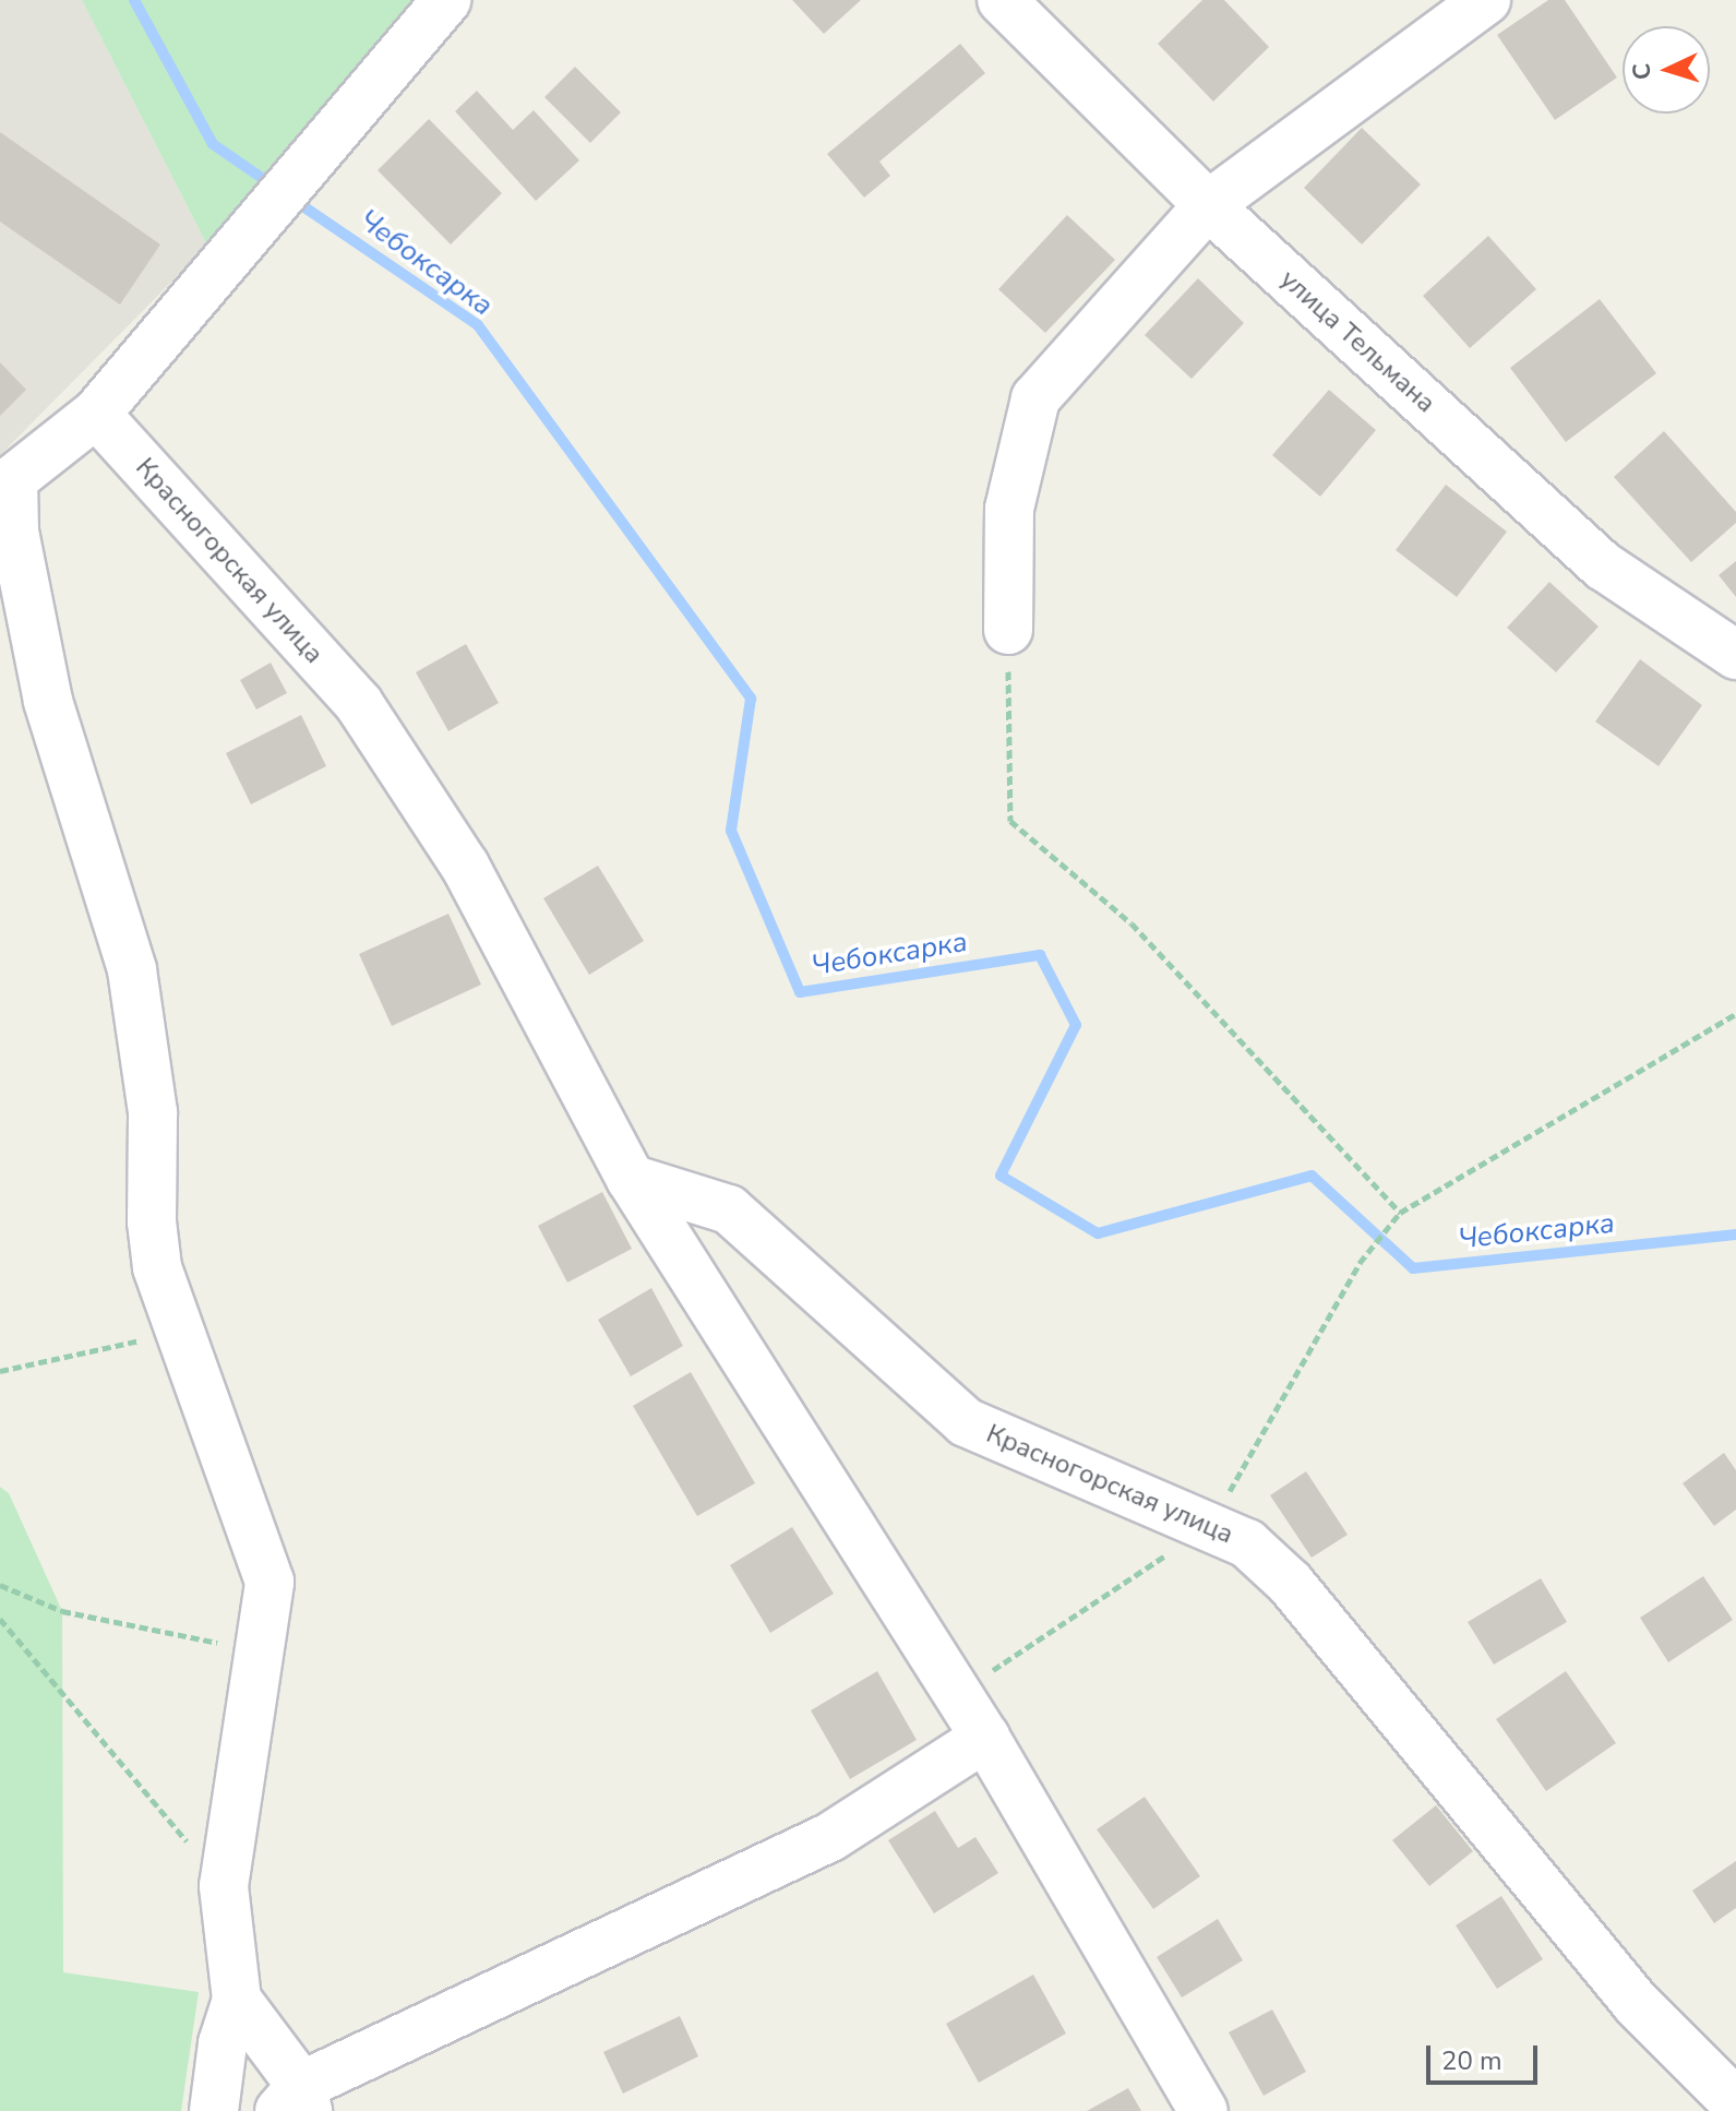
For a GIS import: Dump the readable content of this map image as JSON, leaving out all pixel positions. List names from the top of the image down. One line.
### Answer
{"streets":{"street":["улица Тельмана","Красногорская улица"]},"water":["Чебоксарка"],"scale_bar":"20 m","north":"left"}
